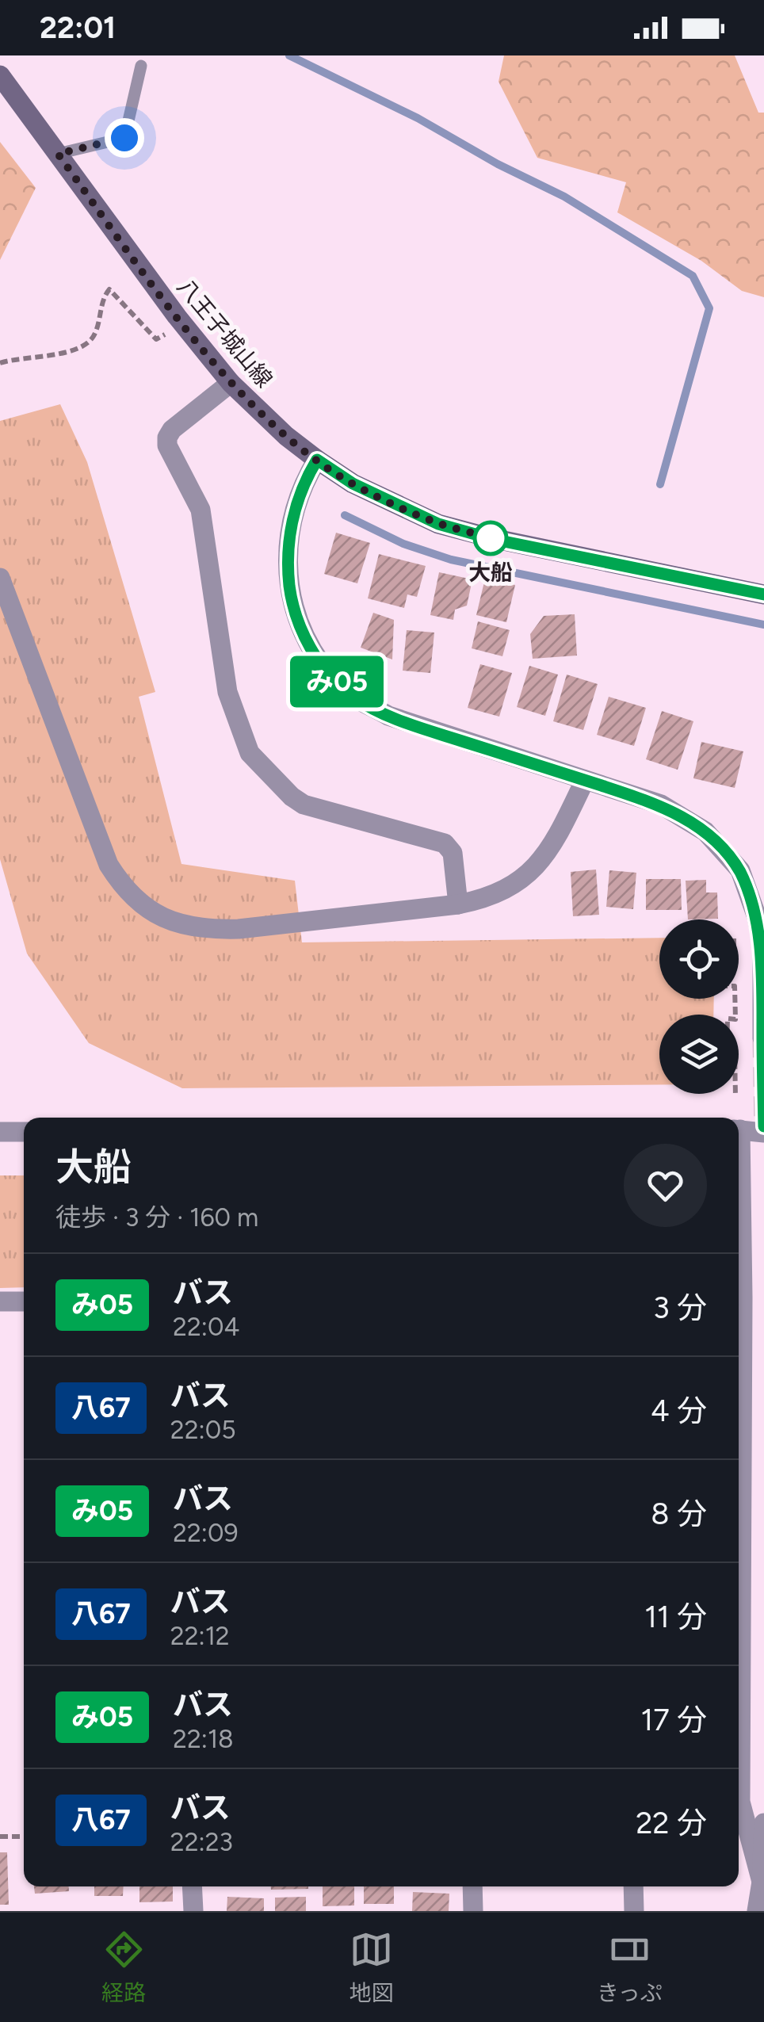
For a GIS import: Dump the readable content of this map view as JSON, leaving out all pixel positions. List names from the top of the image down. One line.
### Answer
{"streets":{"main road":["八王子城山線"]},"places":["大船"],"lines":["bus line み05"],"page":{"status":"22:01","on_map":"み05","heading":["大船","徒歩 · 3 分 · 160 m"],"list":[{"mark":"み05","name":"バス","note":"22:04","value":"3 分"},{"mark":"八67","name":"バス","note":"22:05","value":"4 分"},{"mark":"み05","name":"バス","note":"22:09","value":"8 分"},{"mark":"八67","name":"バス","note":"22:12","value":"11 分"},{"mark":"み05","name":"バス","note":"22:18","value":"17 分"},{"mark":"八67","name":"バス","note":"22:23","value":"22 分"}],"tabs":["経路","地図","きっぷ"]}}
